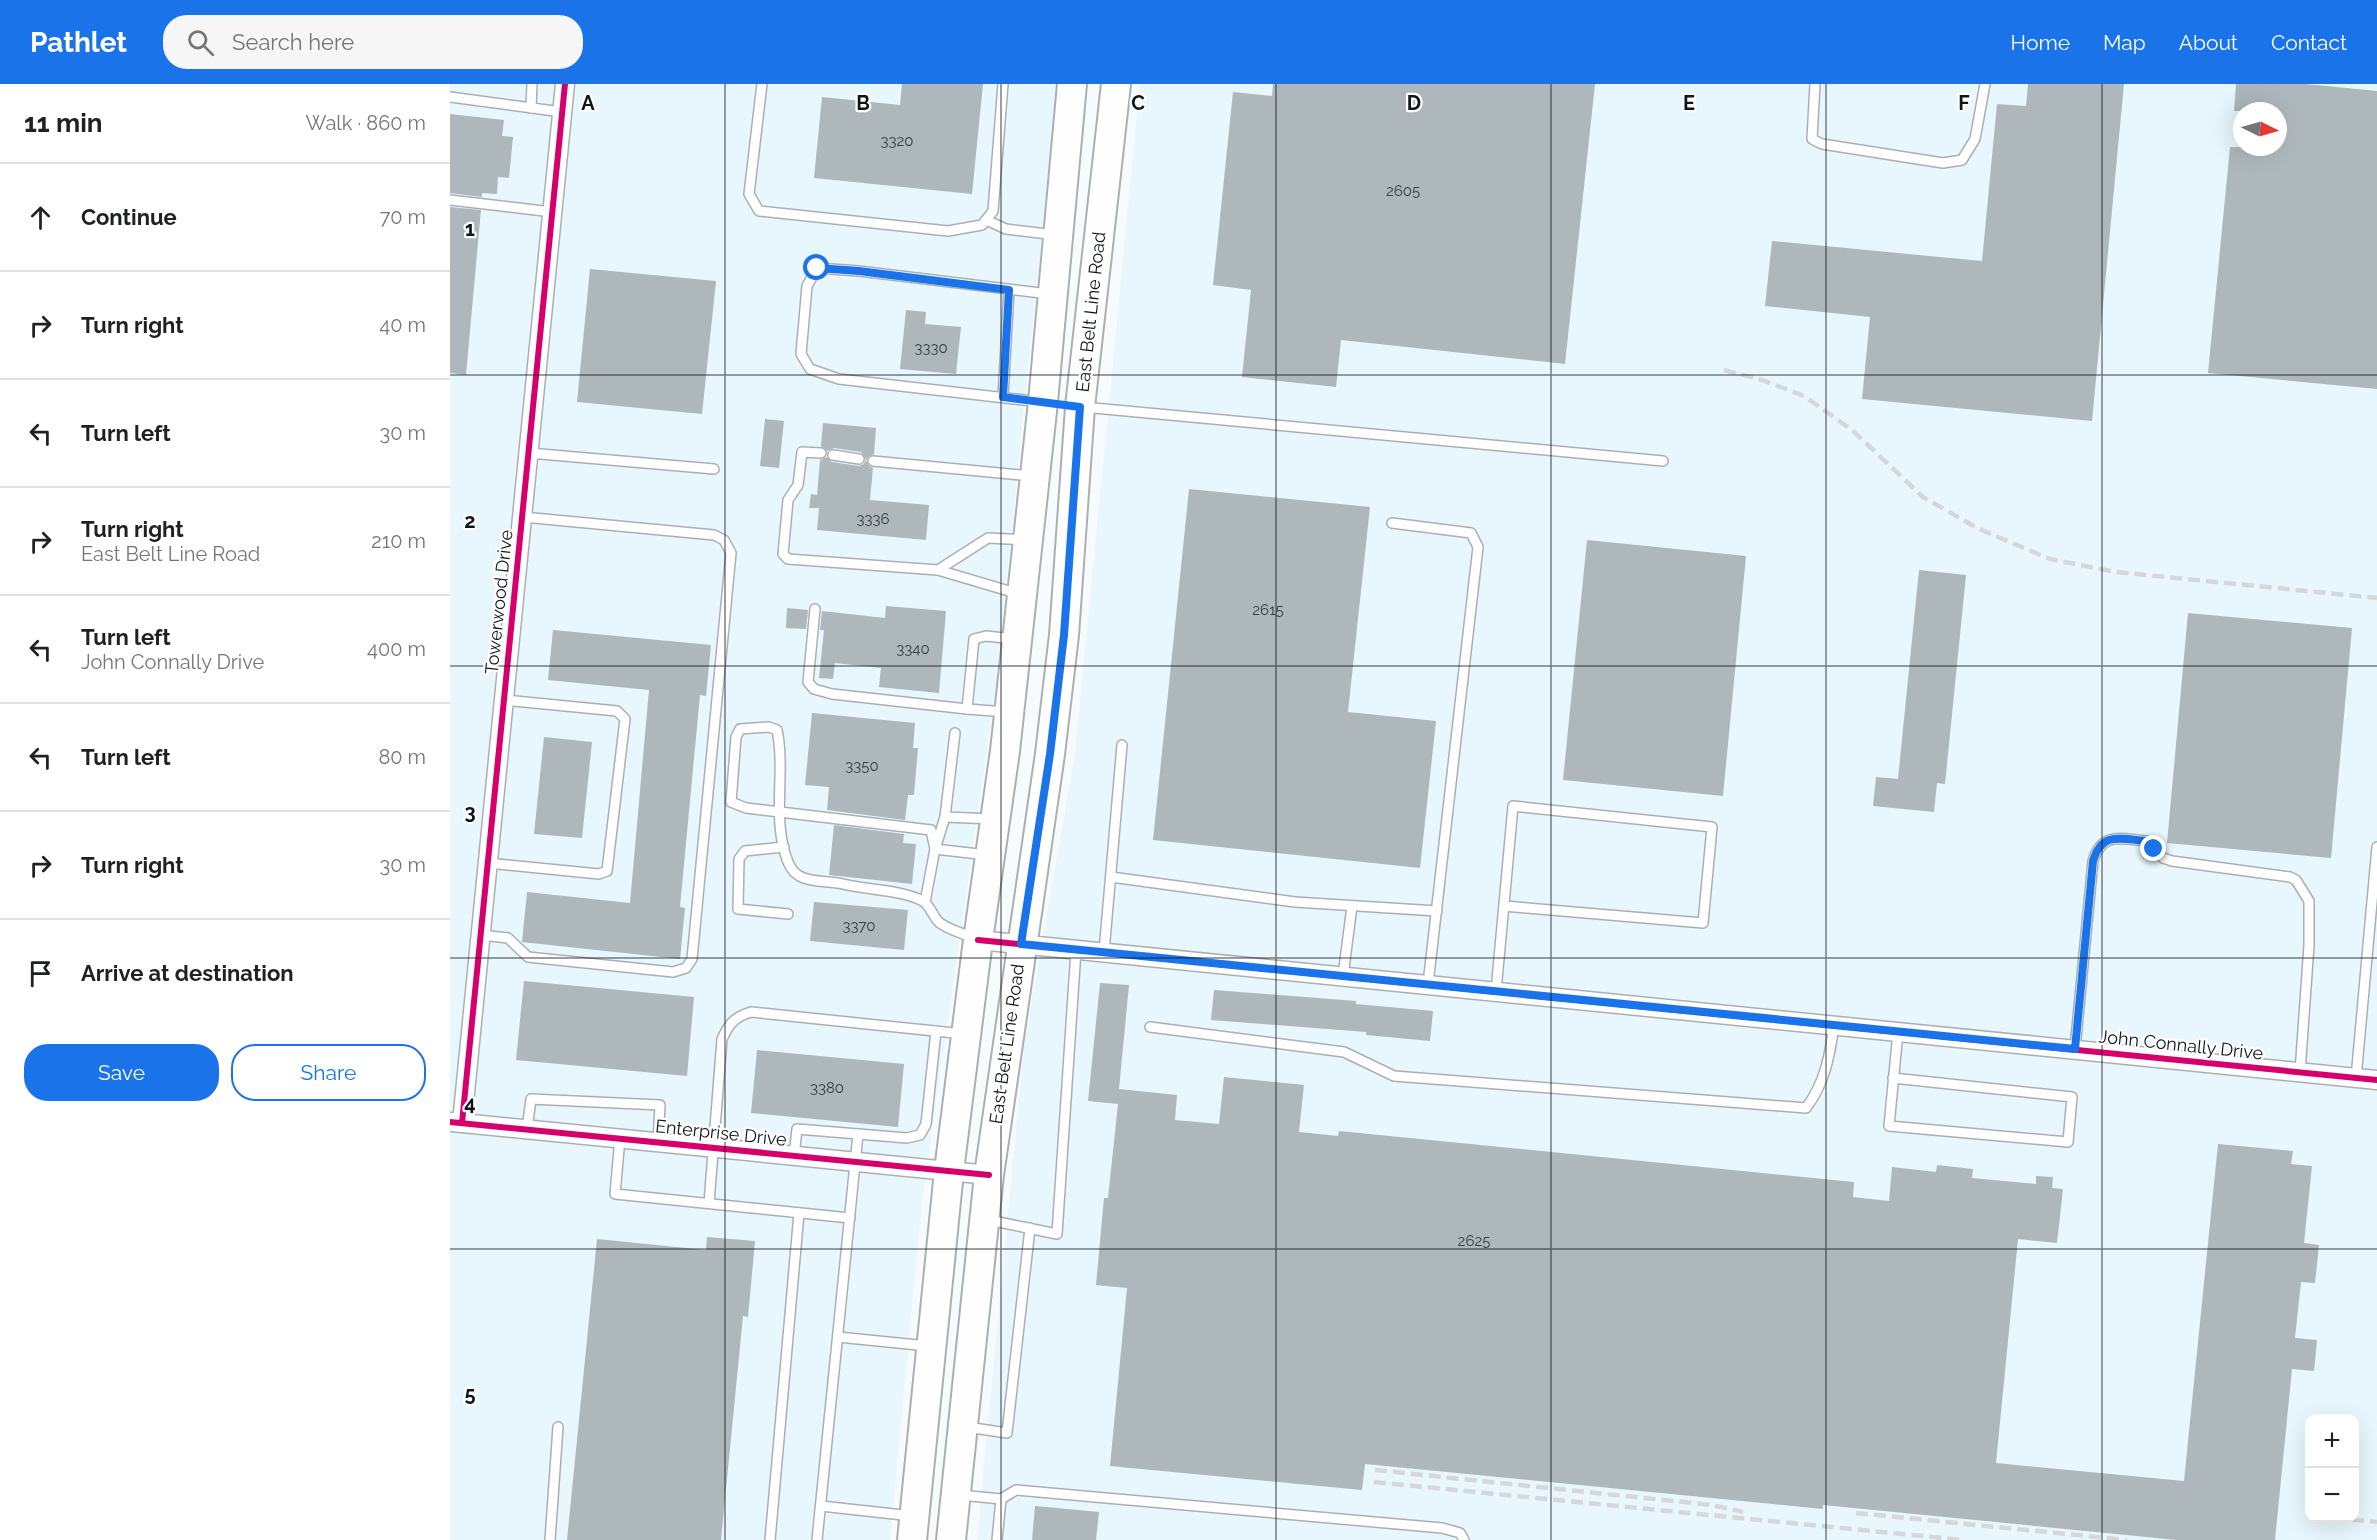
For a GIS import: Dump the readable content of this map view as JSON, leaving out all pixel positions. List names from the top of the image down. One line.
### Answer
{"streets":{"main road":["East Belt Line Road"],"street":["Towerwood Drive","John Connally Drive","Enterprise Drive"]},"crossings":[["East Belt Line Road","John Connally Drive"],["East Belt Line Road","Enterprise Drive"],["Towerwood Drive","Enterprise Drive"]],"house_numbers":["3320","2605","3330","3336","2615","3340","3350","3370","3380","2625"],"north":"right","page":{"header":"Pathlet","search":"Search here","nav":["Home","Map","About","Contact"],"heading":["11 min","Walk · 860 m"],"list":[["Continue","70 m"],["Turn right","40 m"],["Turn left","30 m"],["Turn right","East Belt Line Road","210 m"],["Turn left","John Connally Drive","400 m"],["Turn left","80 m"],["Turn right","30 m"],"Arrive at destination"],"buttons":["Save","Share"],"map_buttons":["+","−"]},"grid":{"columns":["A","B","C","D","E","F"],"rows":["1","2","3","4","5"]}}
